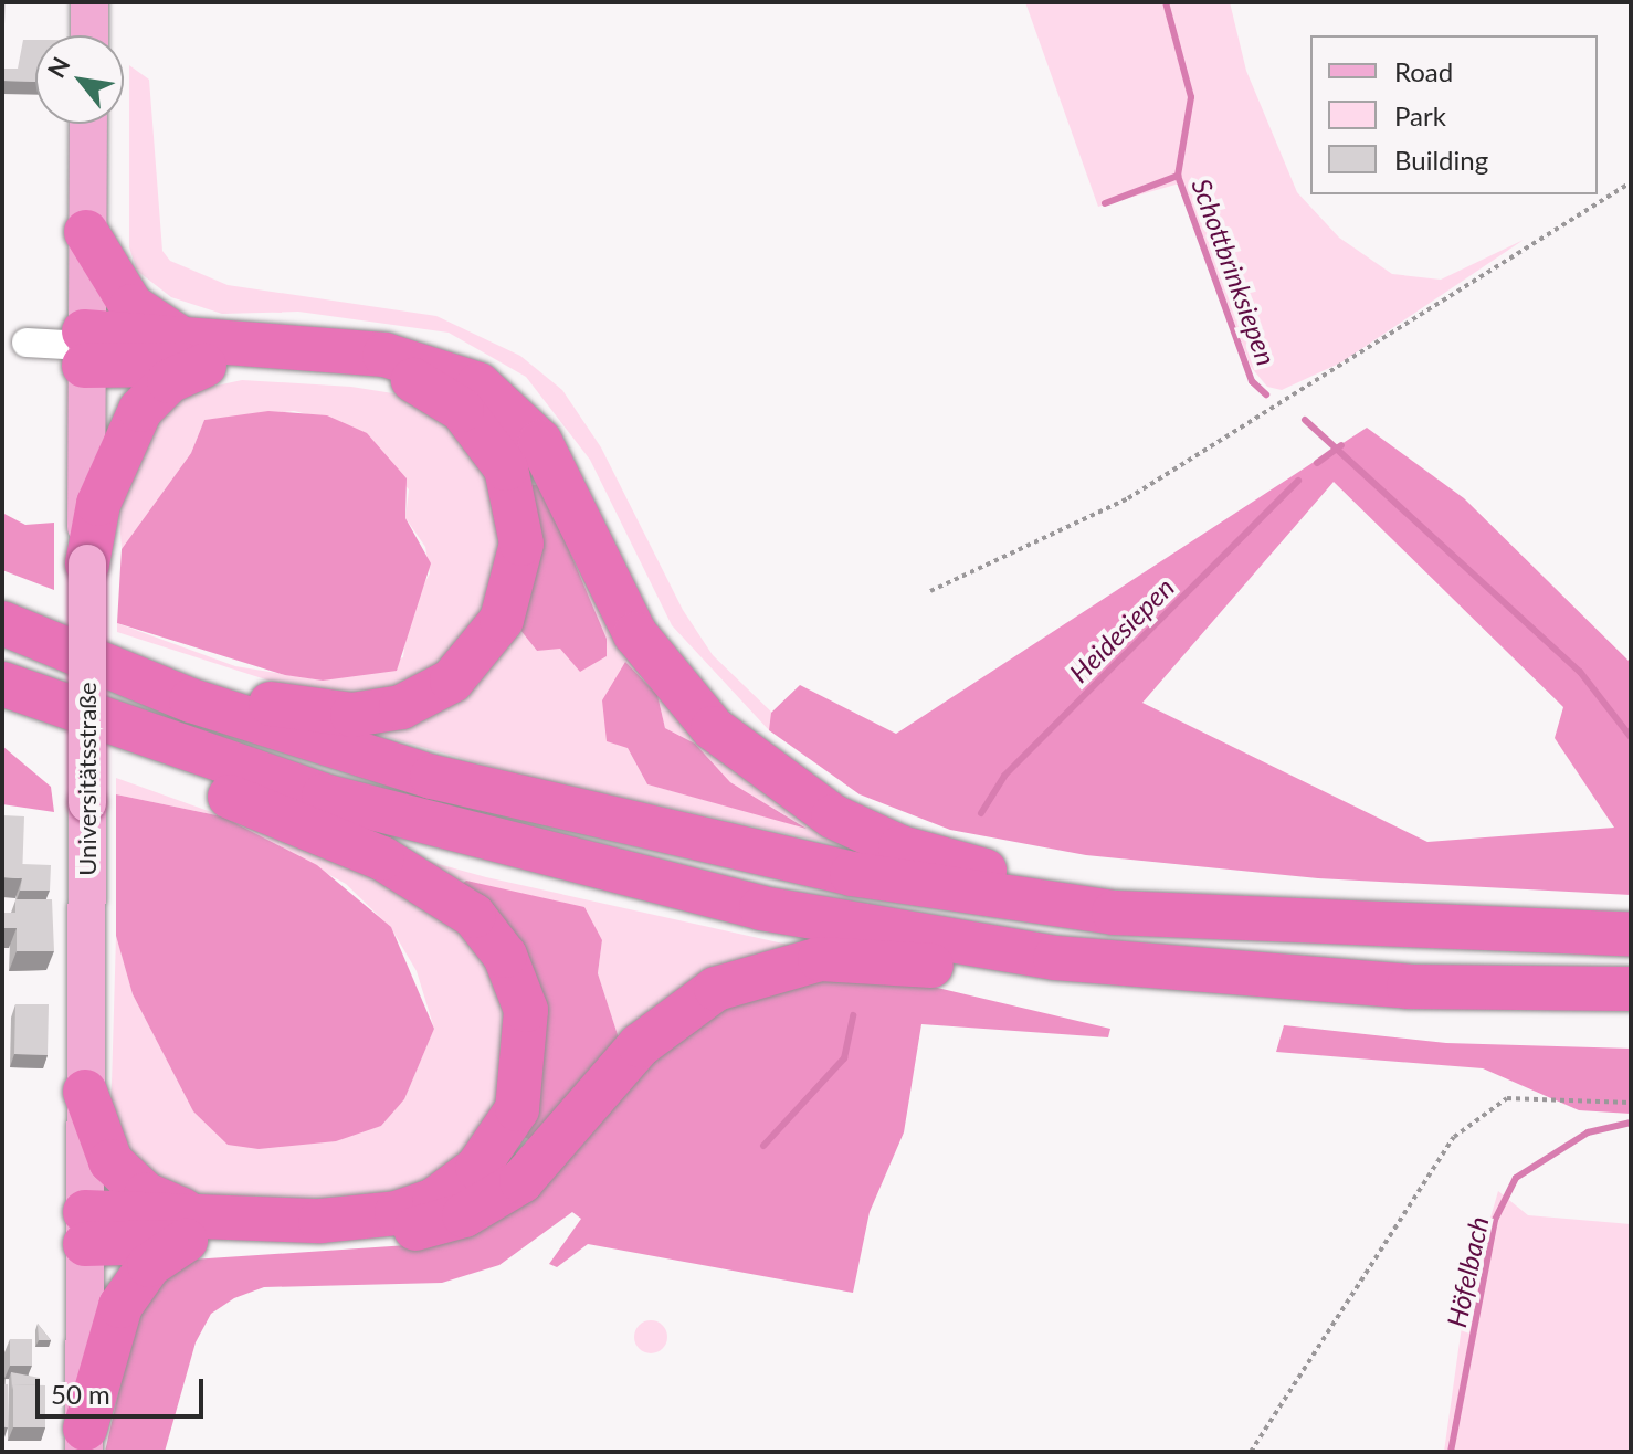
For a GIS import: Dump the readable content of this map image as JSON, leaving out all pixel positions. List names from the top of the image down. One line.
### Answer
{"streets":{"main road":["Universitätsstraße"]},"water":["Schottbrinksiepen","Heidesiepen","Höfelbach"],"legend":["Road","Park","Building"],"scale_bar":"50 m","north":"top left"}
